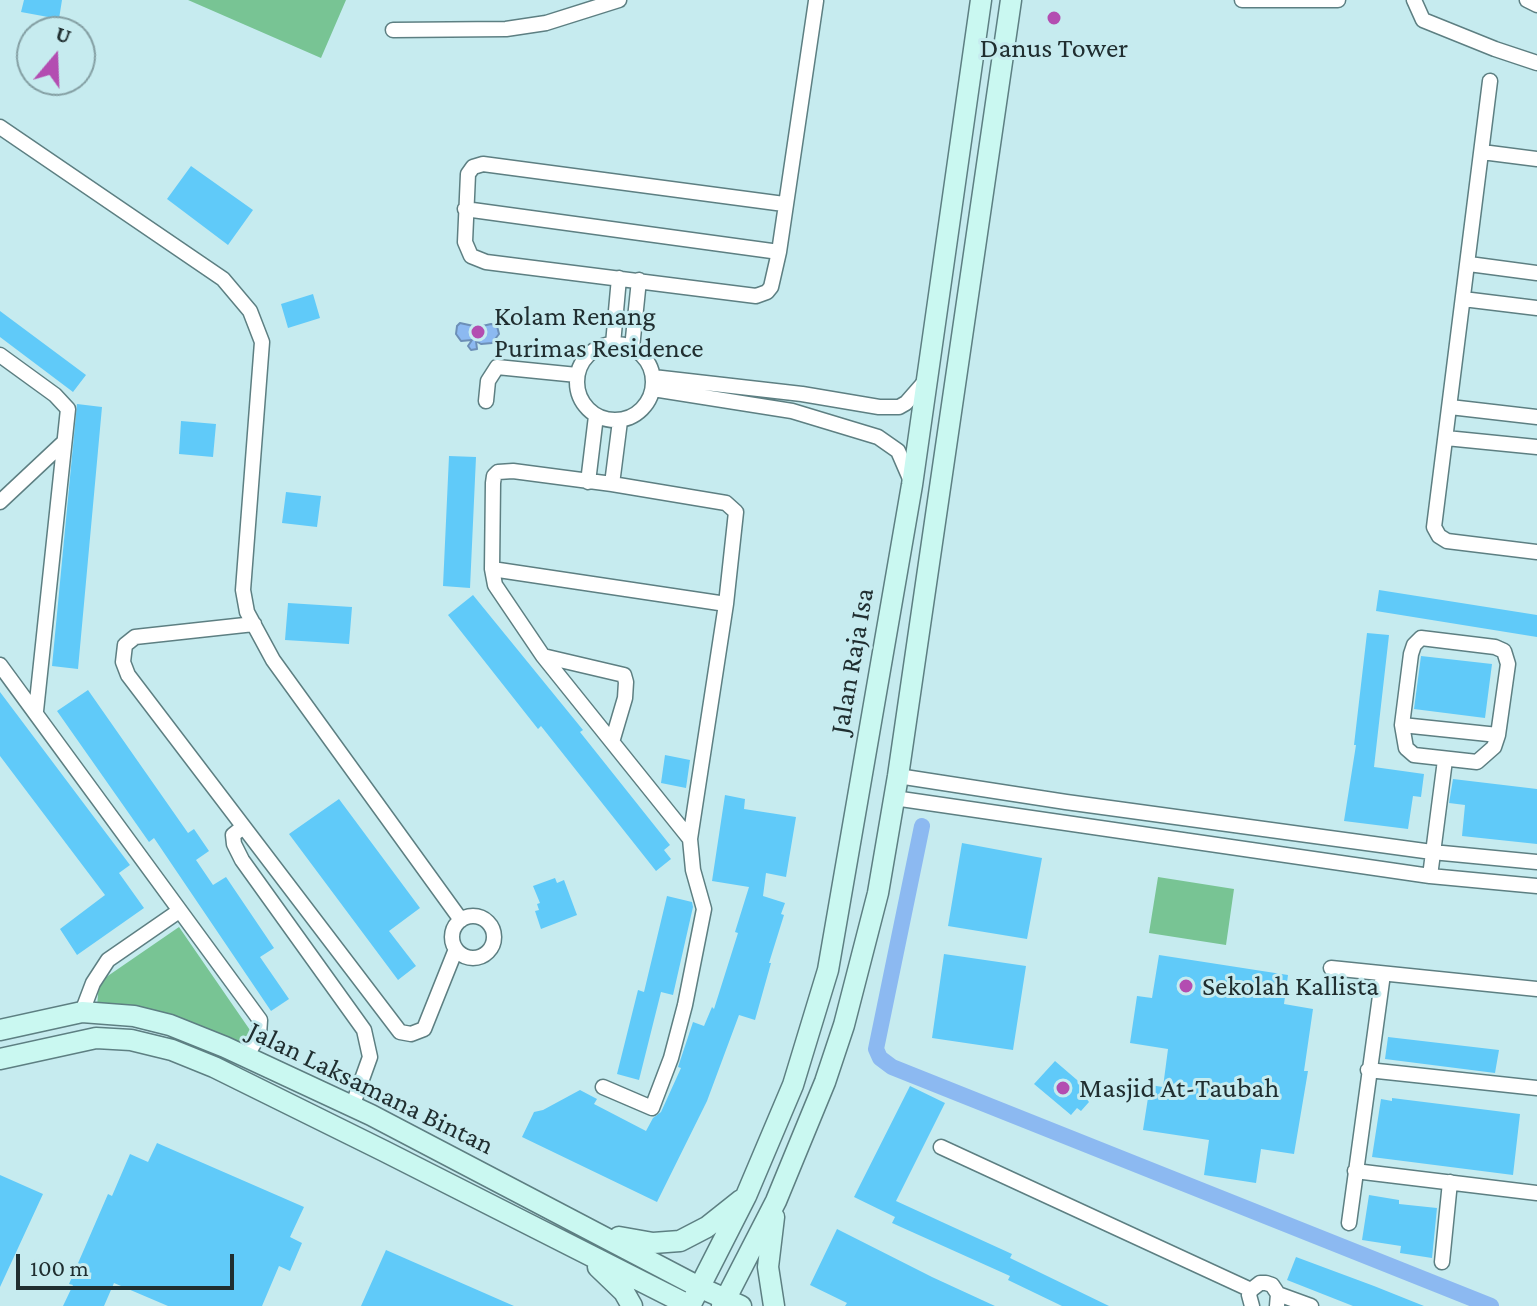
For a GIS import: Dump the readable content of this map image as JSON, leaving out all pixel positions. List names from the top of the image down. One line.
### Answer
{"streets":{"main road":["Jalan Raja Isa","Jalan Laksamana Bintan"]},"crossings":[["Jalan Raja Isa","Jalan Laksamana Bintan"]],"places":["Danus Tower","Kolam Renang Purimas Residence","Sekolah Kallista","Masjid At-Taubah"],"scale_bar":"100 m","north":"top"}
